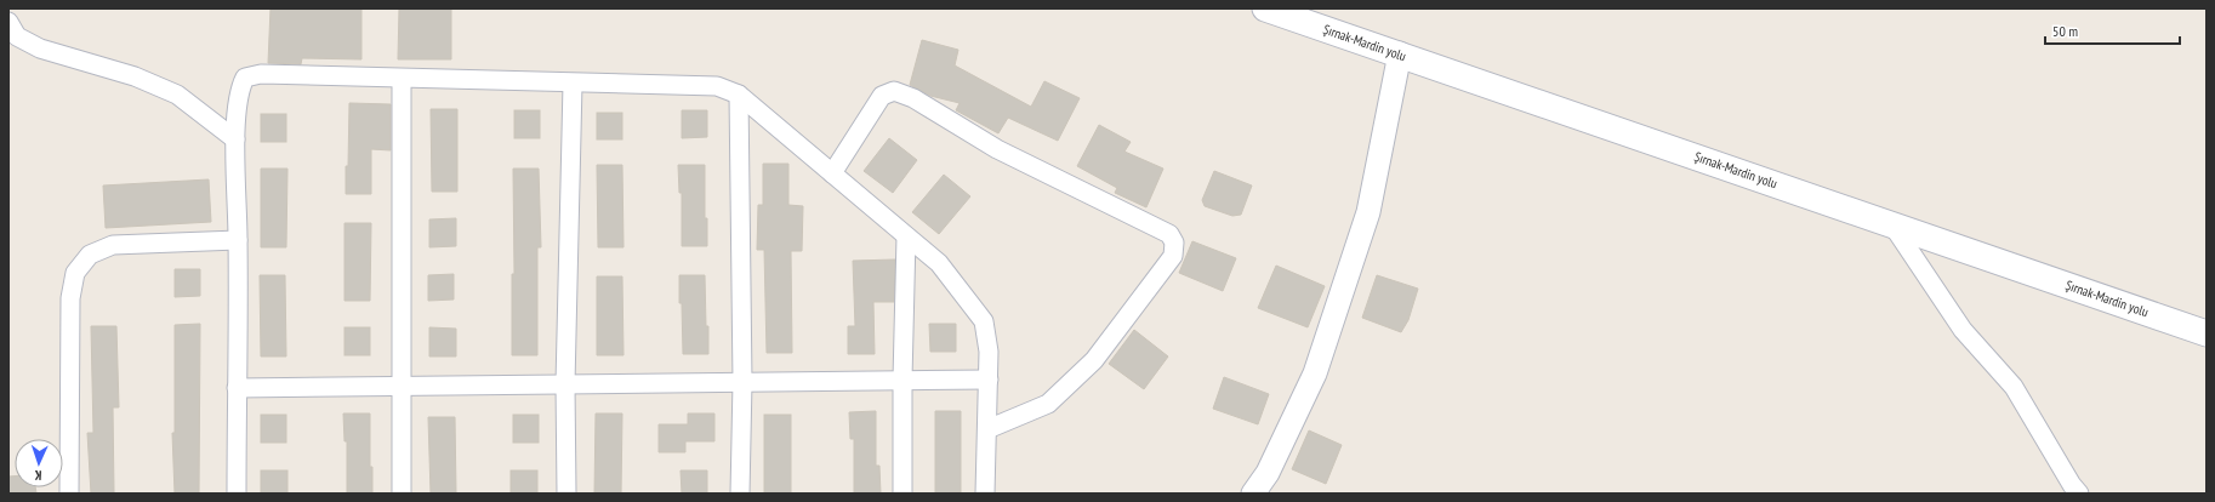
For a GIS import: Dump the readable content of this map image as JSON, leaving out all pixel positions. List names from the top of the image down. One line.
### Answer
{"streets":{"main road":["Şırnak-Mardin yolu"]},"scale_bar":"50 m","north":"bottom"}
